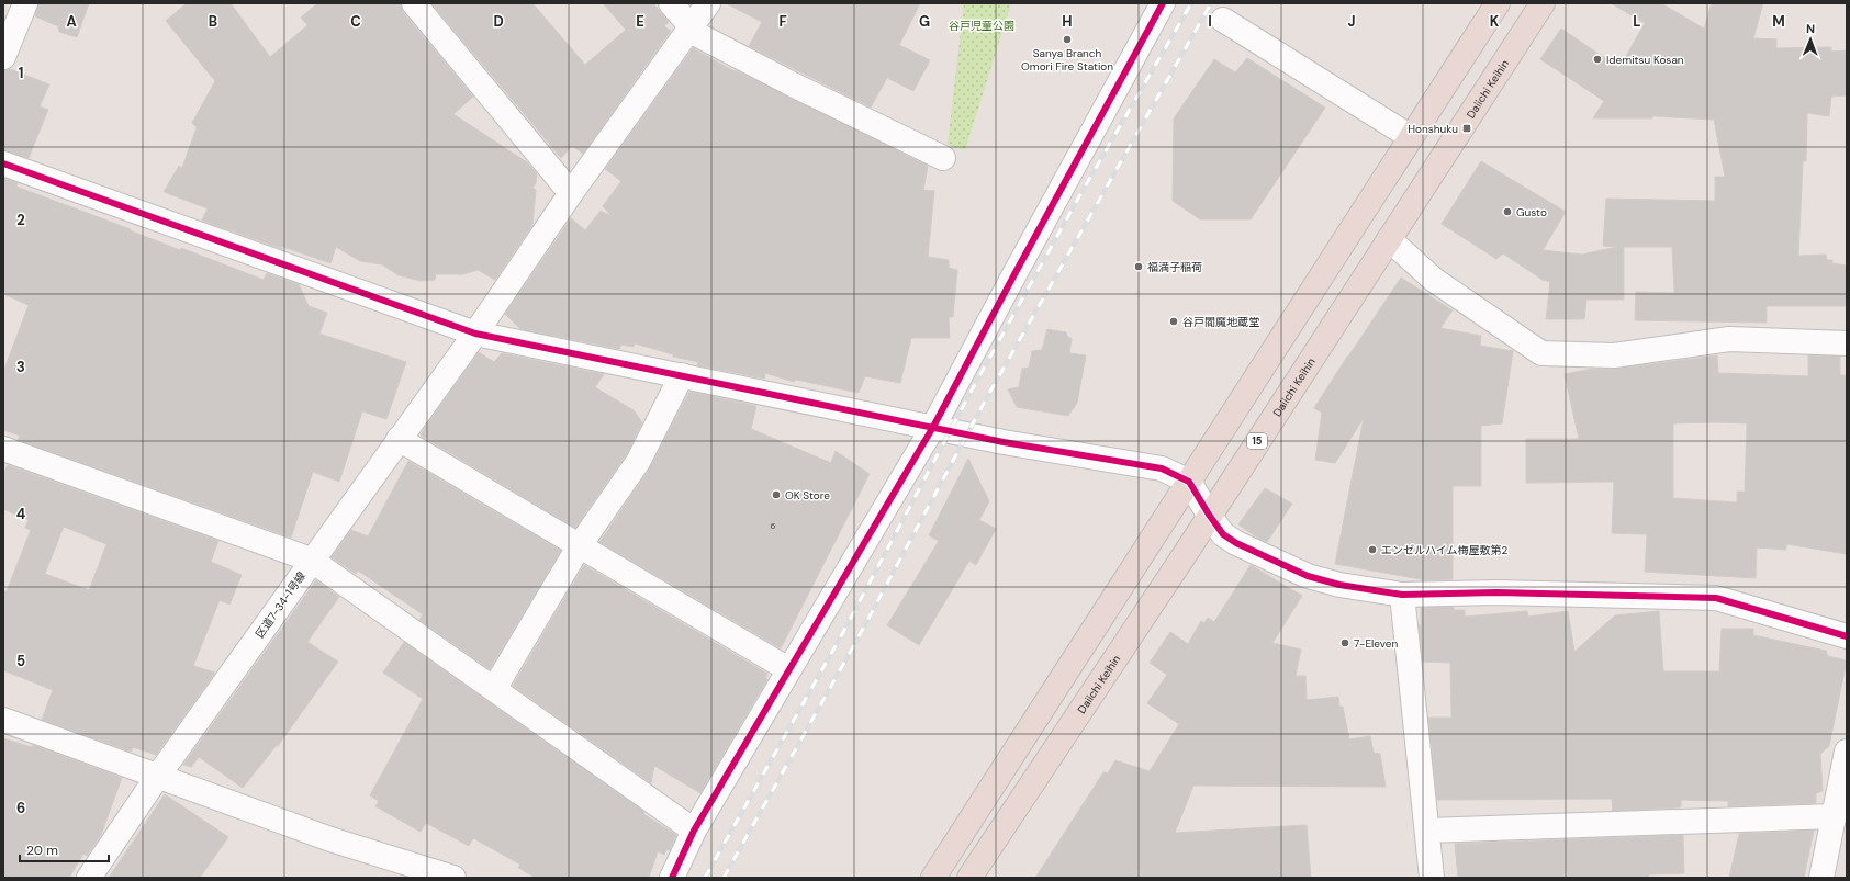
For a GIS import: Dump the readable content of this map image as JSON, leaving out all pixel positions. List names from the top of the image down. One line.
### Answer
{"streets":{"highway":["Daiichi Keihin","15"],"street":["区道7-34-1号線"]},"parks":["谷戸児童公園"],"places":{"other":["Sanya Branch Omori Fire Station","Idemitsu Kosan","Gusto","福満子稲荷","谷戸閻魔地蔵堂","OK Store","エンゼルハイム梅屋敷第2","7-Eleven"],"transit":["Honshuku"]},"house_numbers":["6"],"scale_bar":"20 m","north":"top","grid":{"columns":["A","B","C","D","E","F","G","H","I","J","K","L","M"],"rows":["1","2","3","4","5","6"]}}
